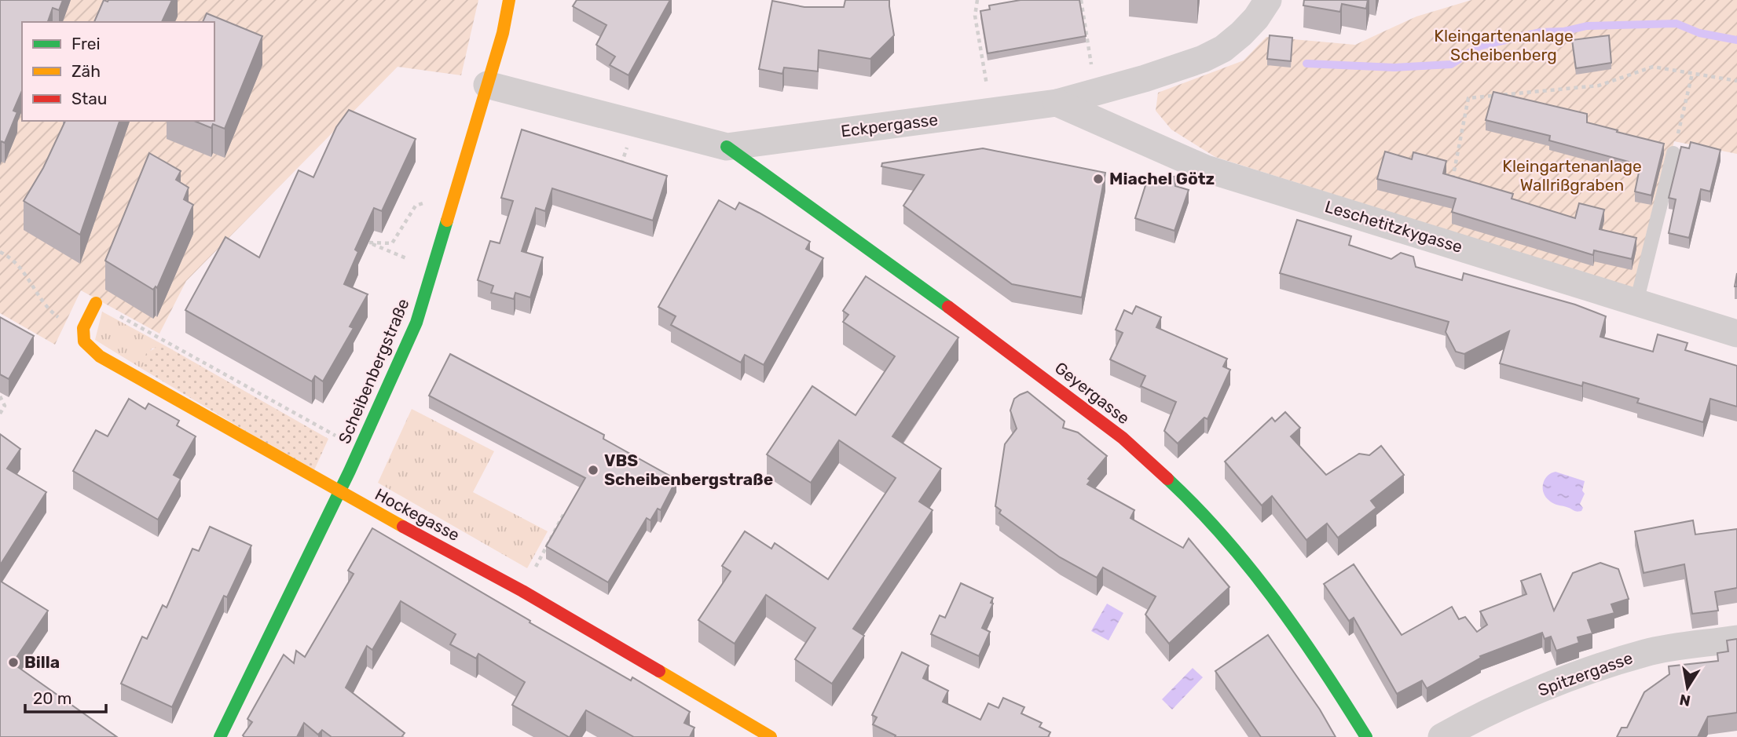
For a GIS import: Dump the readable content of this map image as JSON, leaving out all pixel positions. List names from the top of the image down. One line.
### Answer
{"streets":{"street":["Eckpergasse","Leschetitzkygasse","Scheibenbergstraße","Geyergasse","Hockegasse","Spitzergasse"]},"crossings":[["Eckpergasse","Leschetitzkygasse"],["Eckpergasse","Scheibenbergstraße"],["Eckpergasse","Geyergasse"],["Scheibenbergstraße","Hockegasse"]],"parks":["Kleingartenanlage Scheibenberg","Kleingartenanlage Wallrißgraben"],"places":["Miachel Götz","VBS Scheibenbergstraße","Billa"],"legend":["Frei","Zäh","Stau"],"scale_bar":"20 m","north":"bottom"}
